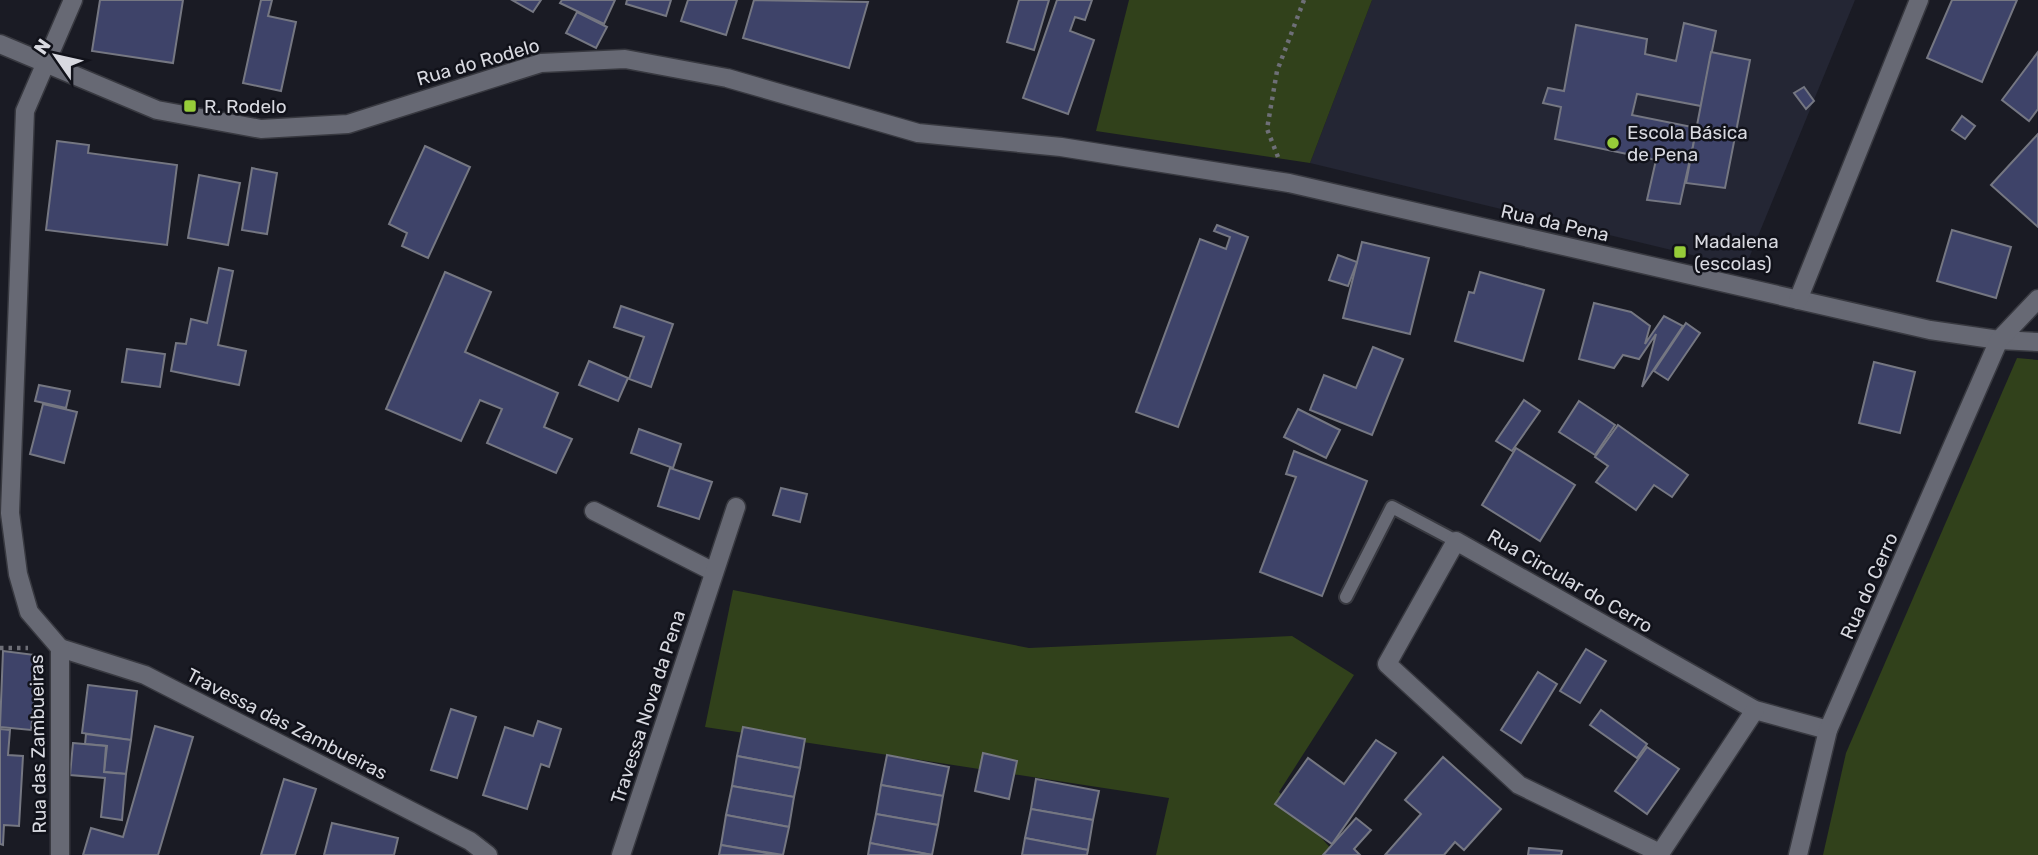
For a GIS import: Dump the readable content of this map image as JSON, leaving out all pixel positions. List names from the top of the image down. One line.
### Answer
{"streets":{"street":["Rua do Rodelo","Rua da Pena","Rua Circular do Cerro","Rua do Cerro","Travessa Nova da Pena","Travessa das Zambueiras","Rua das Zambueiras"]},"crossings":[["Rua do Rodelo","Rua da Pena"],["Rua do Rodelo","Rua das Zambueiras"],["Rua da Pena","Rua do Cerro"],["Rua Circular do Cerro","Rua do Cerro"],["Travessa das Zambueiras","Rua das Zambueiras"]],"places":{"transit":["R. Rodelo","Madalena (escolas)"],"other":["Escola Básica de Pena"]},"north":"top left"}
